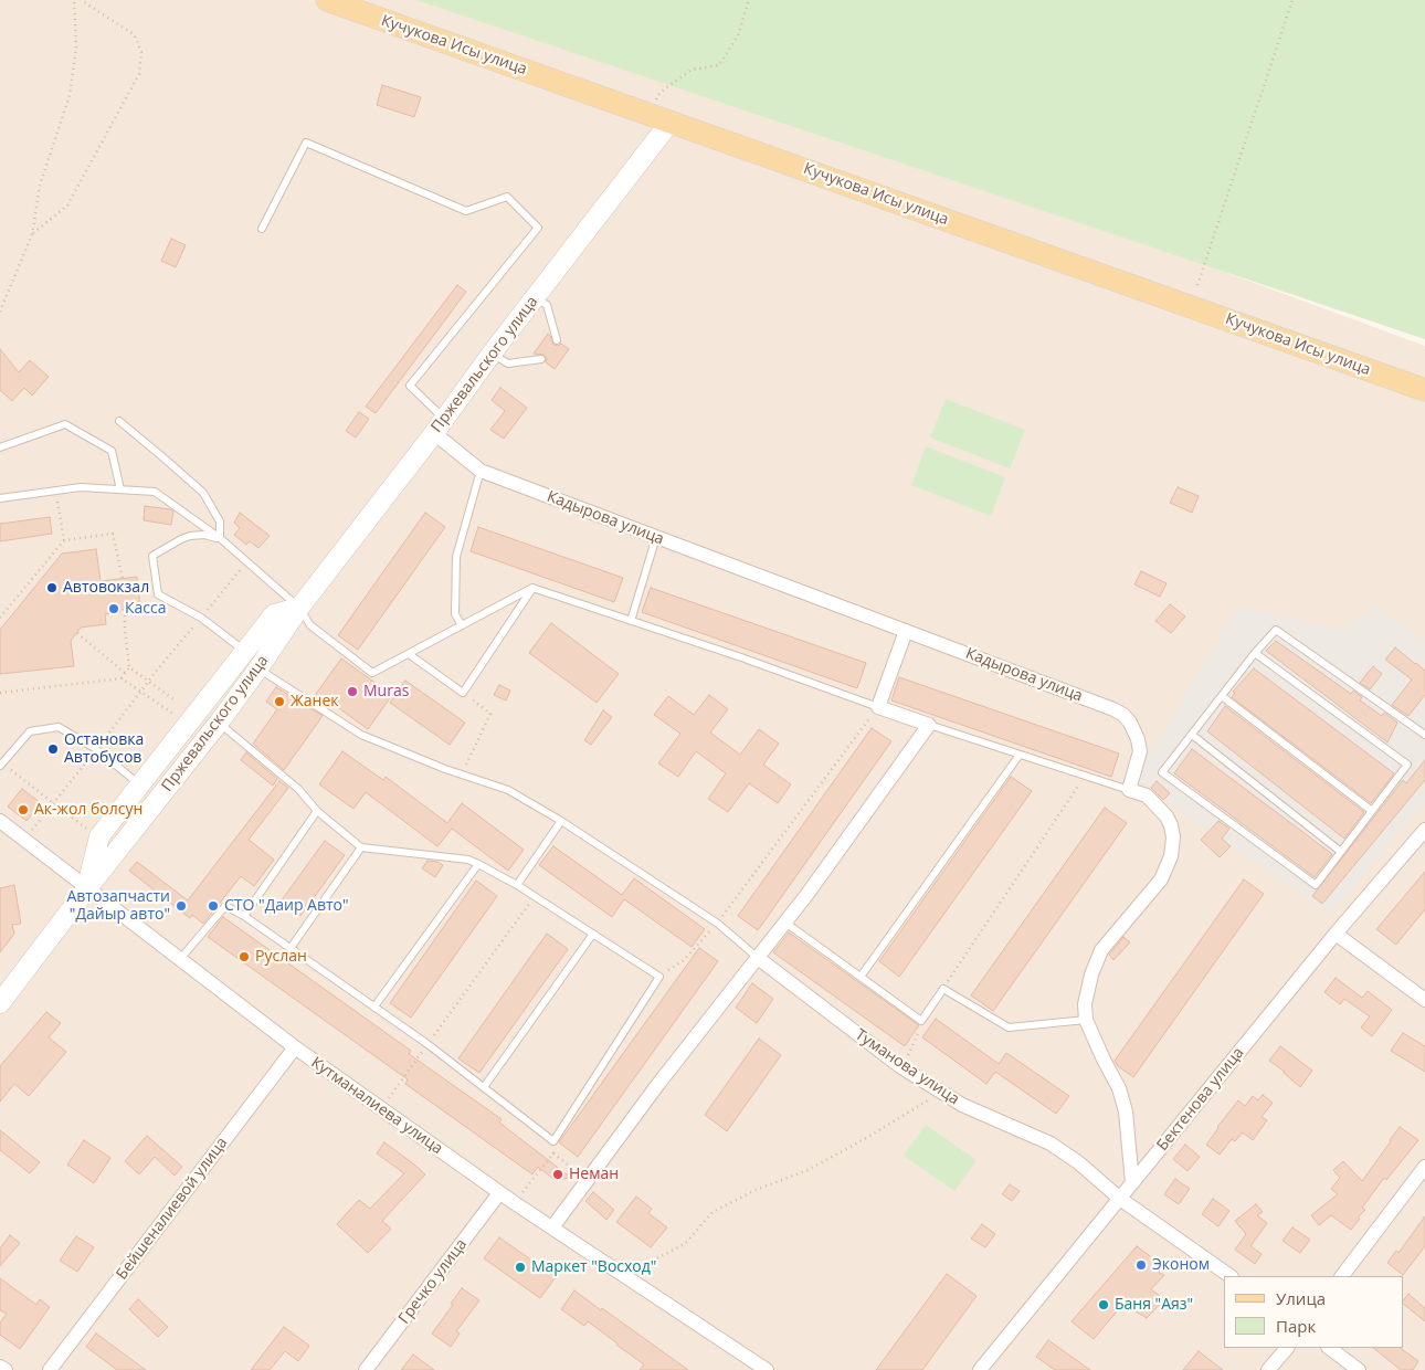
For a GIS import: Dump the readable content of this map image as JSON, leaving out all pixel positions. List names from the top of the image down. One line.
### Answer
{"streets":{"main road":["Кучукова Исы улица","Пржевальского улица"],"street":["Кадырова улица","Туманова улица","Бектенова улица","Кутманалиева улица","Бейшеналиевой улица","Гречко улица"]},"crossings":[["Кучукова Исы улица","Пржевальского улица"],["Пржевальского улица","Кадырова улица"],["Пржевальского улица","Кутманалиева улица"],["Туманова улица","Бектенова улица"],["Кутманалиева улица","Бейшеналиевой улица"],["Кутманалиева улица","Гречко улица"]],"places":["Автовокзал","Касса","Muras","Жанек","Остановка Автобусов","Ак-жол болсун","Автозапчасти \"Дайыр авто\"","СТО \"Даир Авто\"","Руслан","Неман","Эконом","Маркет \"Восход\"","Баня \"Аяз\""],"legend":["Улица","Парк"]}
